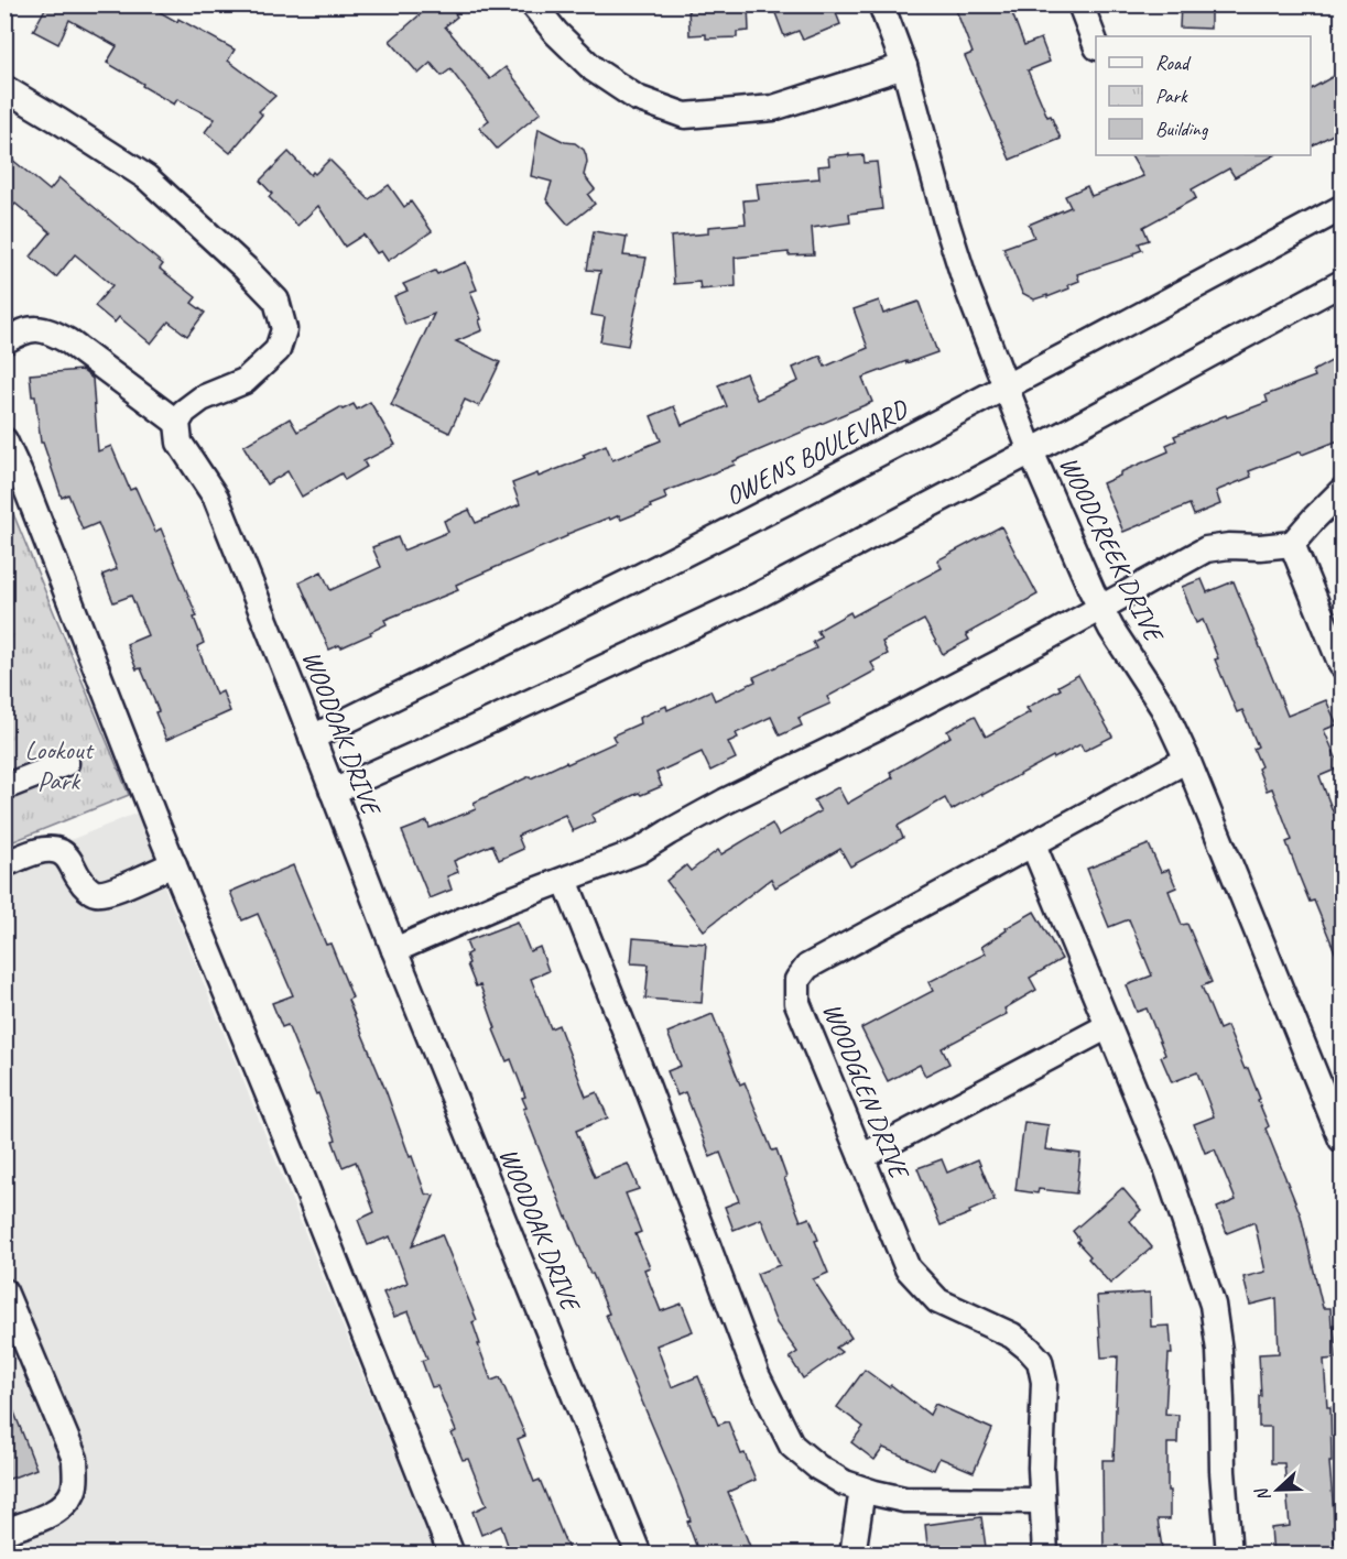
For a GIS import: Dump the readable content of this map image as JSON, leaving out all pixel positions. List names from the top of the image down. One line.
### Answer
{"streets":{"street":["OWENS BOULEVARD","WOODCREEK DRIVE","WOODOAK DRIVE","WOODGLEN DRIVE"]},"crossings":[["OWENS BOULEVARD","WOODCREEK DRIVE"],["OWENS BOULEVARD","WOODOAK DRIVE"],["WOODCREEK DRIVE","WOODGLEN DRIVE"]],"parks":["Lookout Park"],"legend":["Road","Park","Building"],"north":"left"}
